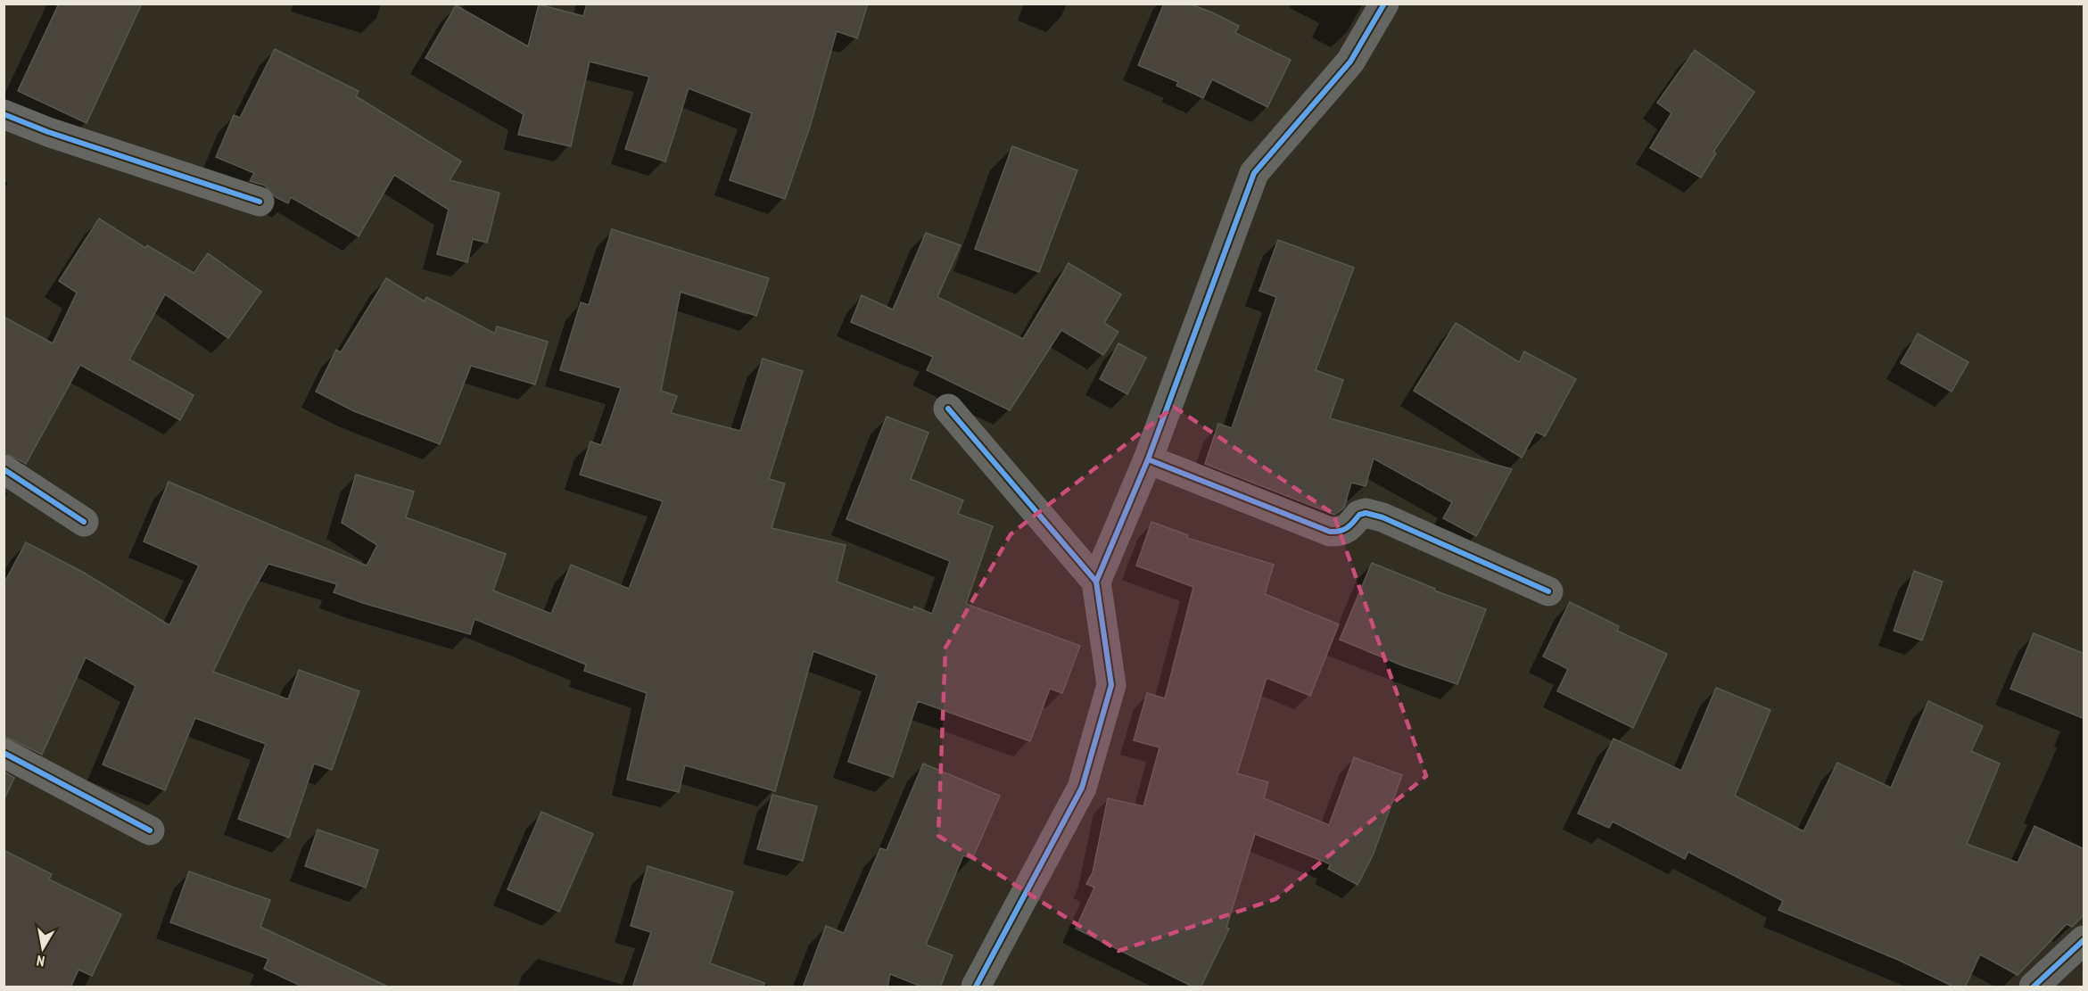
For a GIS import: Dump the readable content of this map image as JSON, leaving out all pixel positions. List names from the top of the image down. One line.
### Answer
{"north":"bottom"}
